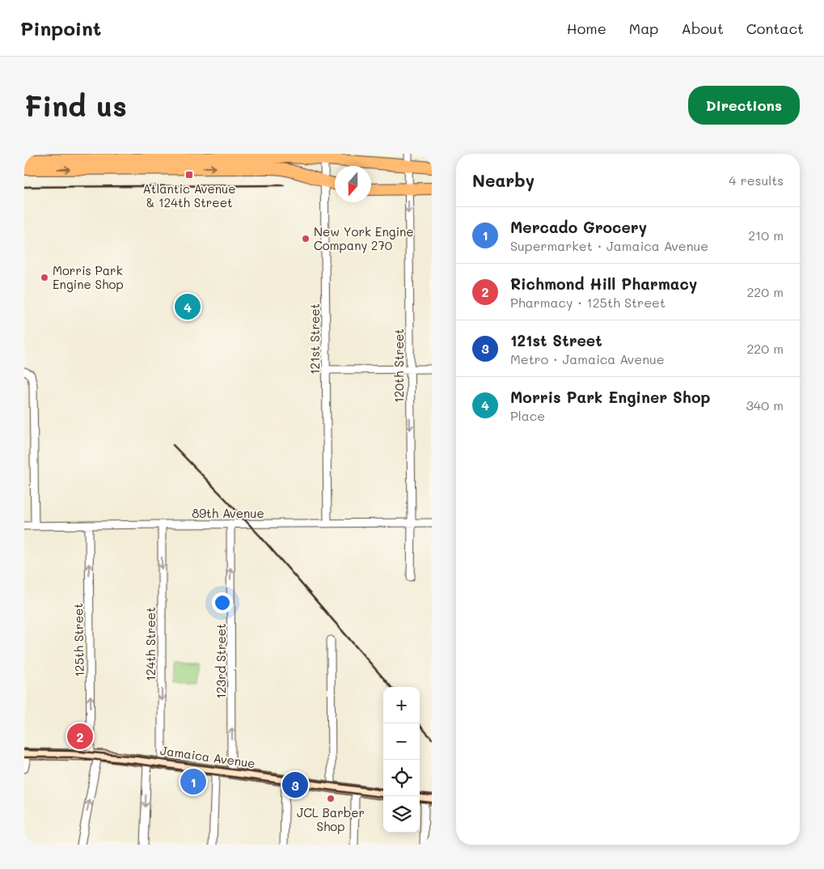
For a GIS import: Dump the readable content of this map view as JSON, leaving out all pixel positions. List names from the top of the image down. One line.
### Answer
{"streets":{"main road":["Jamaica Avenue"],"street":["121st Street","120th Street","89th Avenue","125th Street","124th Street","123rd Street"]},"crossings":[["121st Street","89th Avenue"],["120th Street","89th Avenue"],["89th Avenue","125th Street"],["89th Avenue","124th Street"],["89th Avenue","123rd Street"],["125th Street","Jamaica Avenue"],["124th Street","Jamaica Avenue"],["123rd Street","Jamaica Avenue"]],"one_way":["120th Street","125th Street","124th Street","123rd Street"],"places":{"transit":["Atlantic Avenue & 124th Street"],"other":["New York Engine Company 270","Morris Park Engine Shop","JCL Barber Shop"]},"north":"bottom","page":{"header":"Pinpoint","nav":["Home","Map","About","Contact"],"buttons":"Directions","title":"Find us","heading":["Nearby","4 results"],"list":[{"mark":"1","name":"Mercado Grocery","note":"Supermarket · Jamaica Avenue","value":"210 m"},{"mark":"2","name":"Richmond Hill Pharmacy","note":"Pharmacy · 125th Street","value":"220 m"},{"mark":"3","name":"121st Street","note":"Metro · Jamaica Avenue","value":"220 m"},{"mark":"4","name":"Morris Park Enginer Shop","note":"Place","value":"340 m"}],"pins":["4","2","1","3"],"map_buttons":["+","−"]}}
